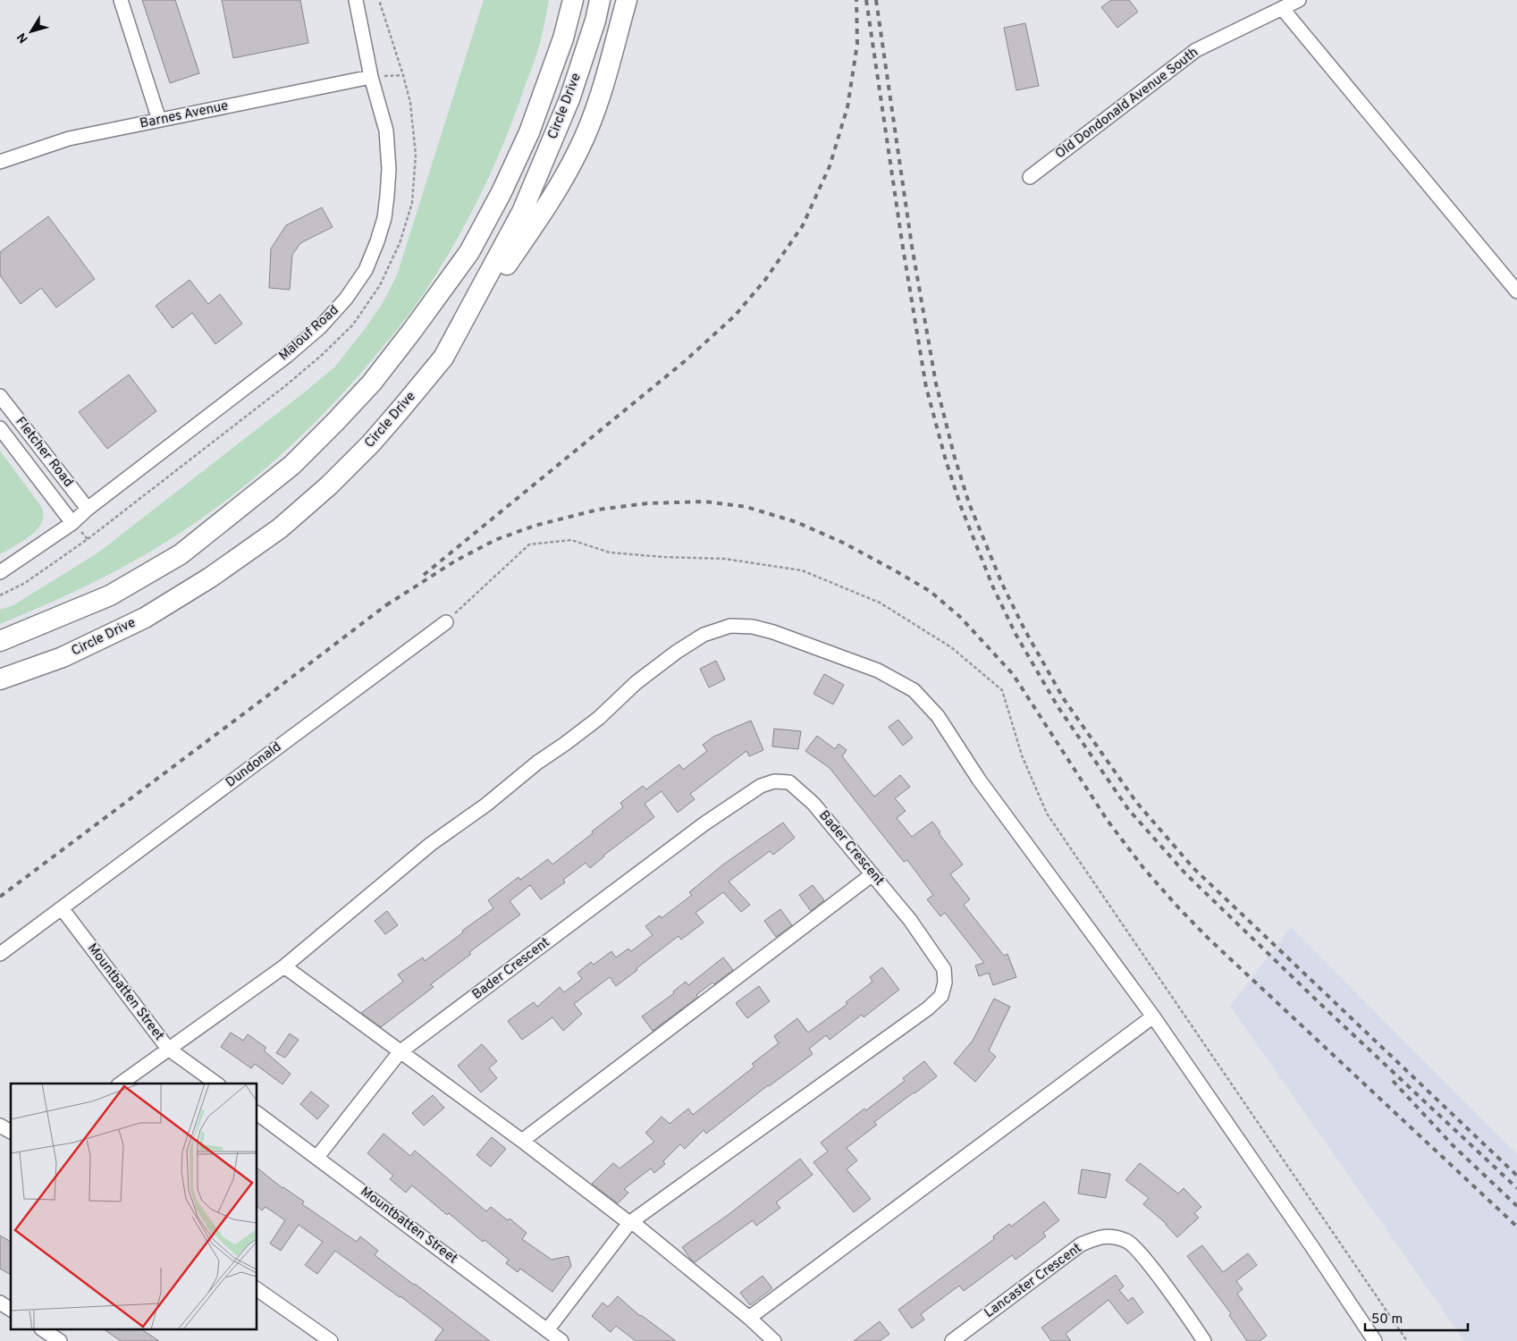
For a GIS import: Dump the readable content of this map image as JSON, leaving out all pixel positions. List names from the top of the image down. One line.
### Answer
{"streets":{"highway":["Circle Drive"],"street":["Old Dondonald Avenue South","Barnes Avenue","Malouf Road","Fletcher Road","Dundonald","Bader Crescent","Mountbatten Street","Lancaster Crescent"]},"crossings":[["Barnes Avenue","Malouf Road"],["Malouf Road","Fletcher Road"],["Dundonald","Mountbatten Street"],["Bader Crescent","Mountbatten Street"]],"scale_bar":"50 m","north":"bottom left"}
